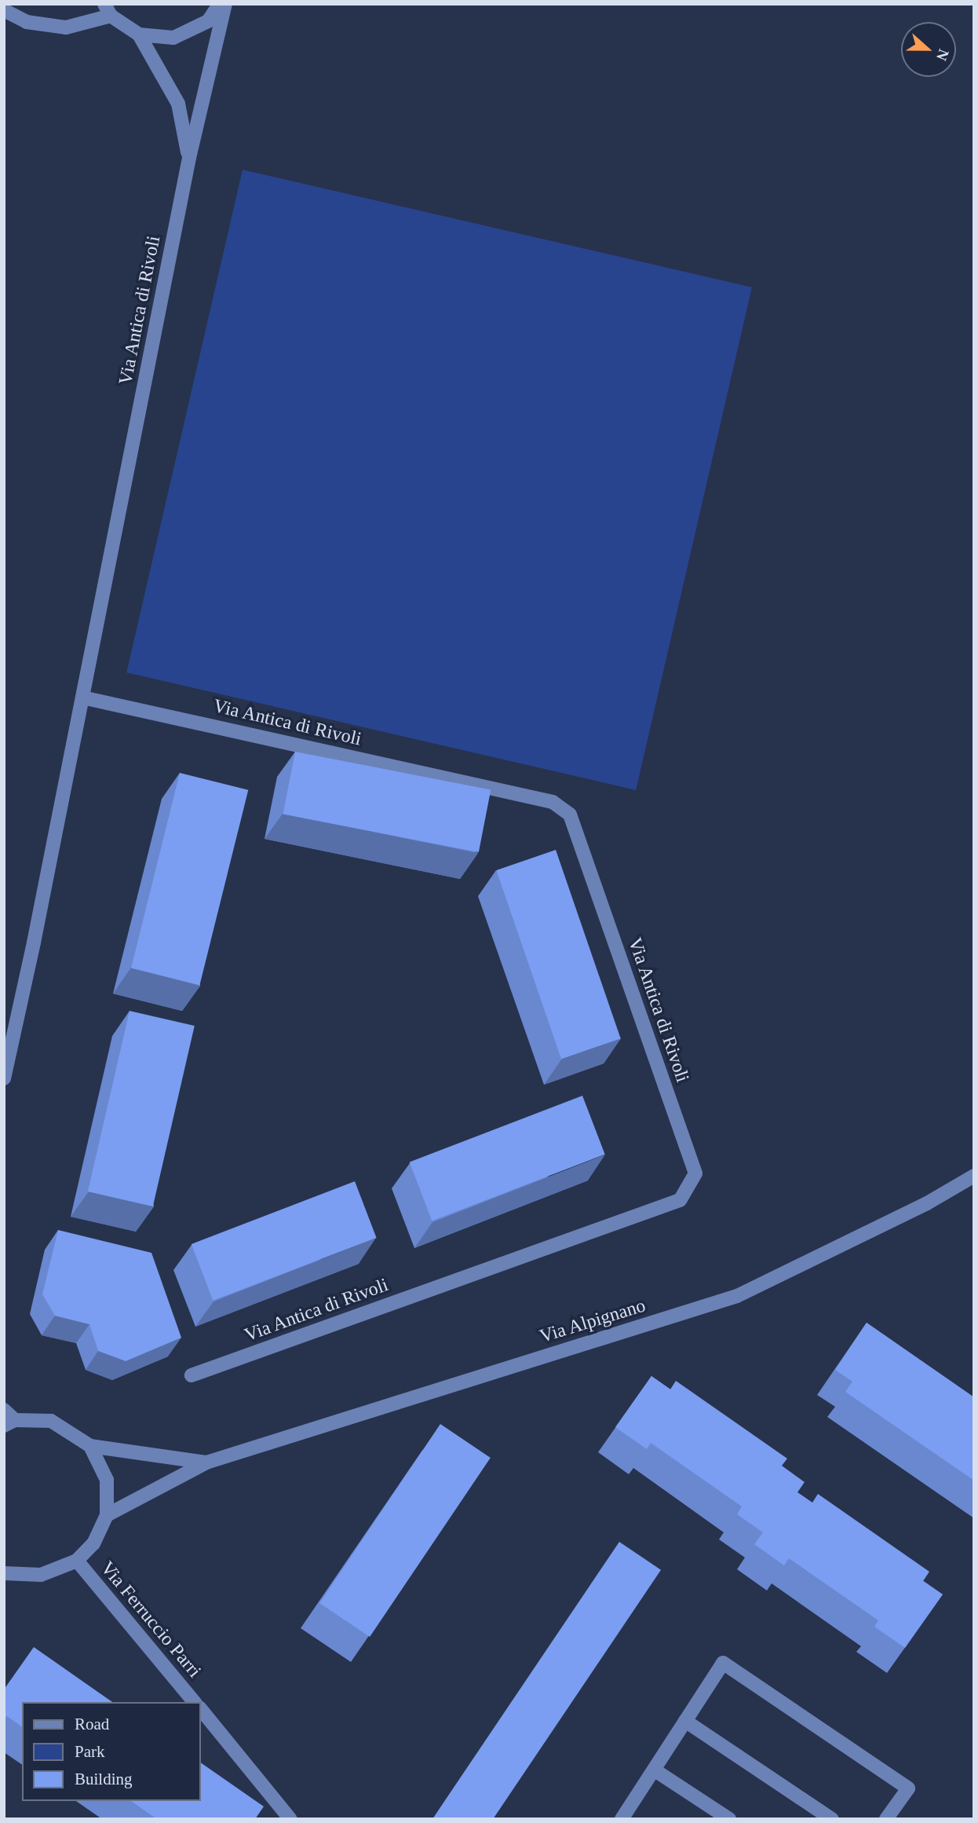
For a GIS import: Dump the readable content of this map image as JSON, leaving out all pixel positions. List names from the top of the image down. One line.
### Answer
{"streets":{"street":["Via Antica di Rivoli","Via Alpignano","Via Ferruccio Parri"]},"legend":["Road","Park","Building"],"north":"right"}
